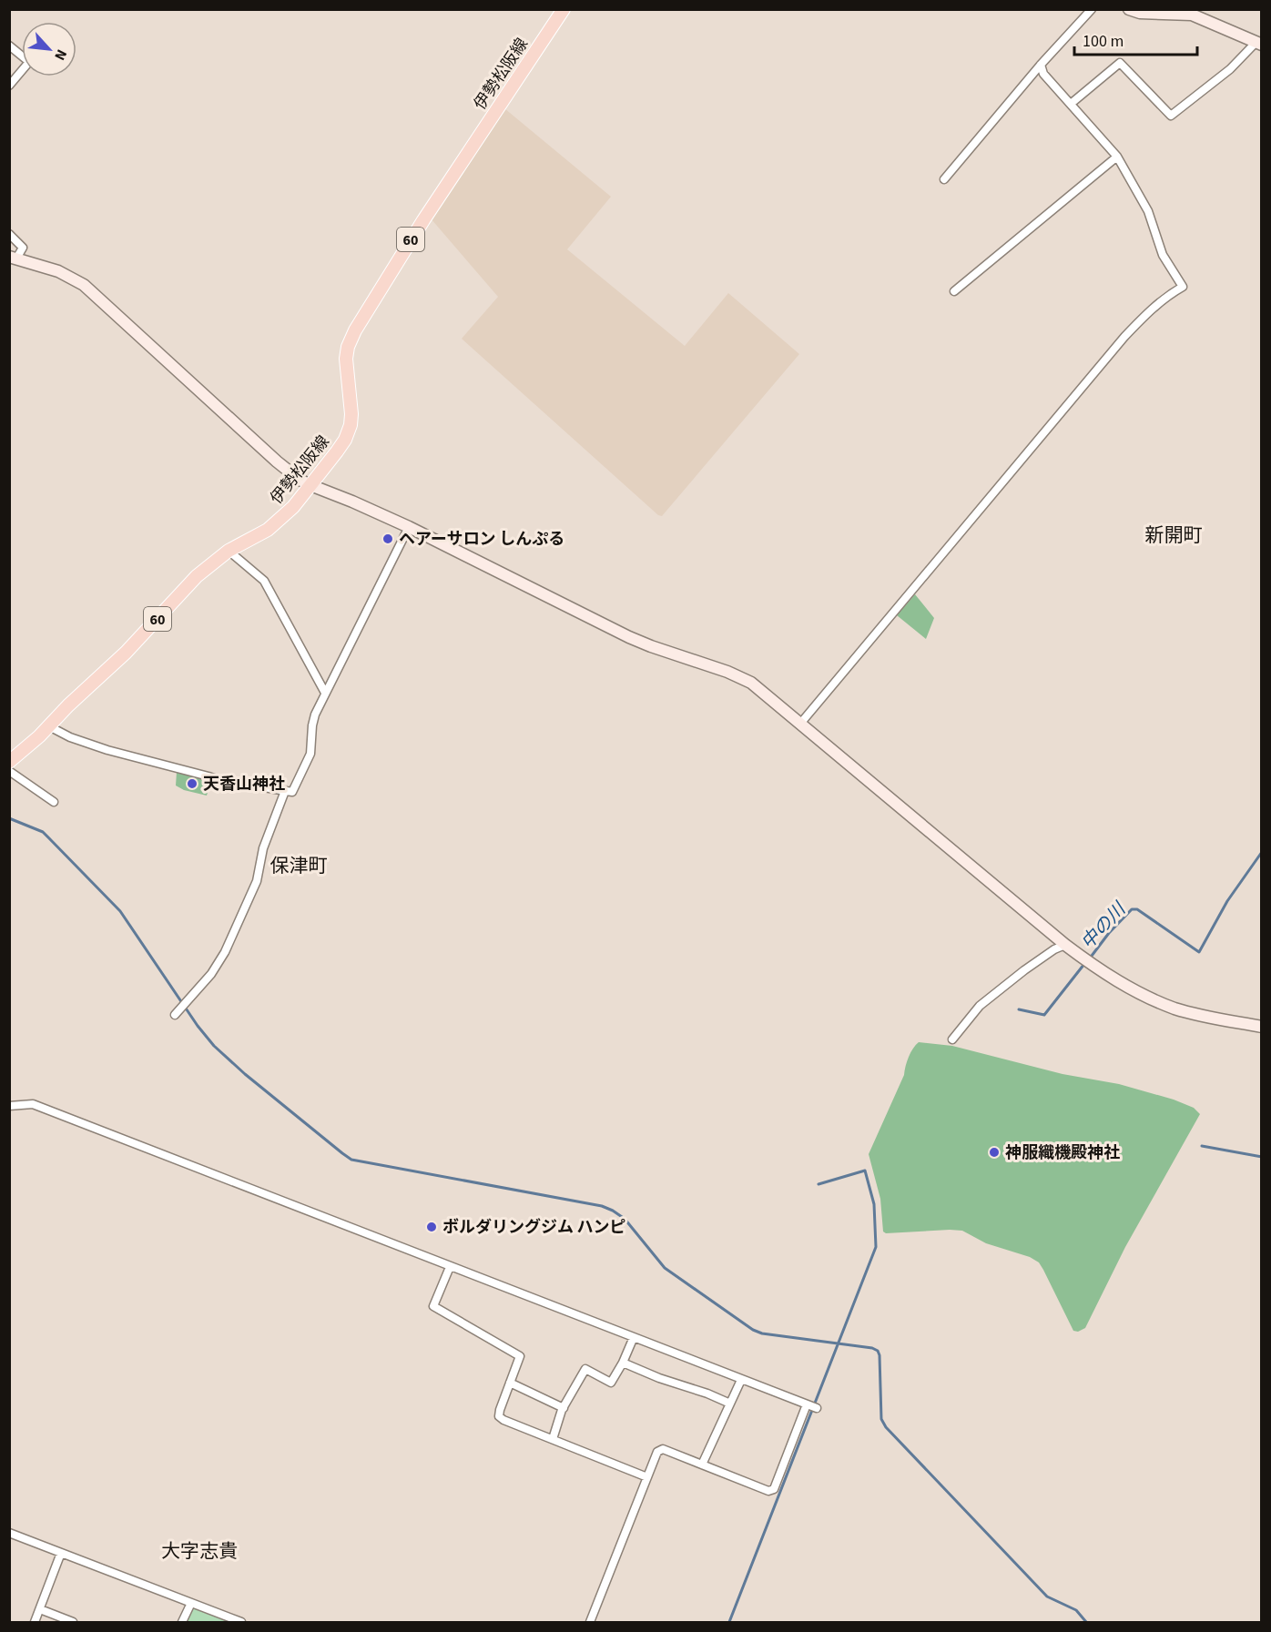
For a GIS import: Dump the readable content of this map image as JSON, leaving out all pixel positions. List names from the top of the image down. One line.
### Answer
{"streets":{"main road":["伊勢松阪線","60"]},"districts":["新開町","保津町","大字志貴"],"water":["中の川"],"places":["ヘアーサロン しんぷる","天香山神社","神服織機殿神社","ボルダリングジム ハンピ"],"scale_bar":"100 m","north":"bottom right"}
